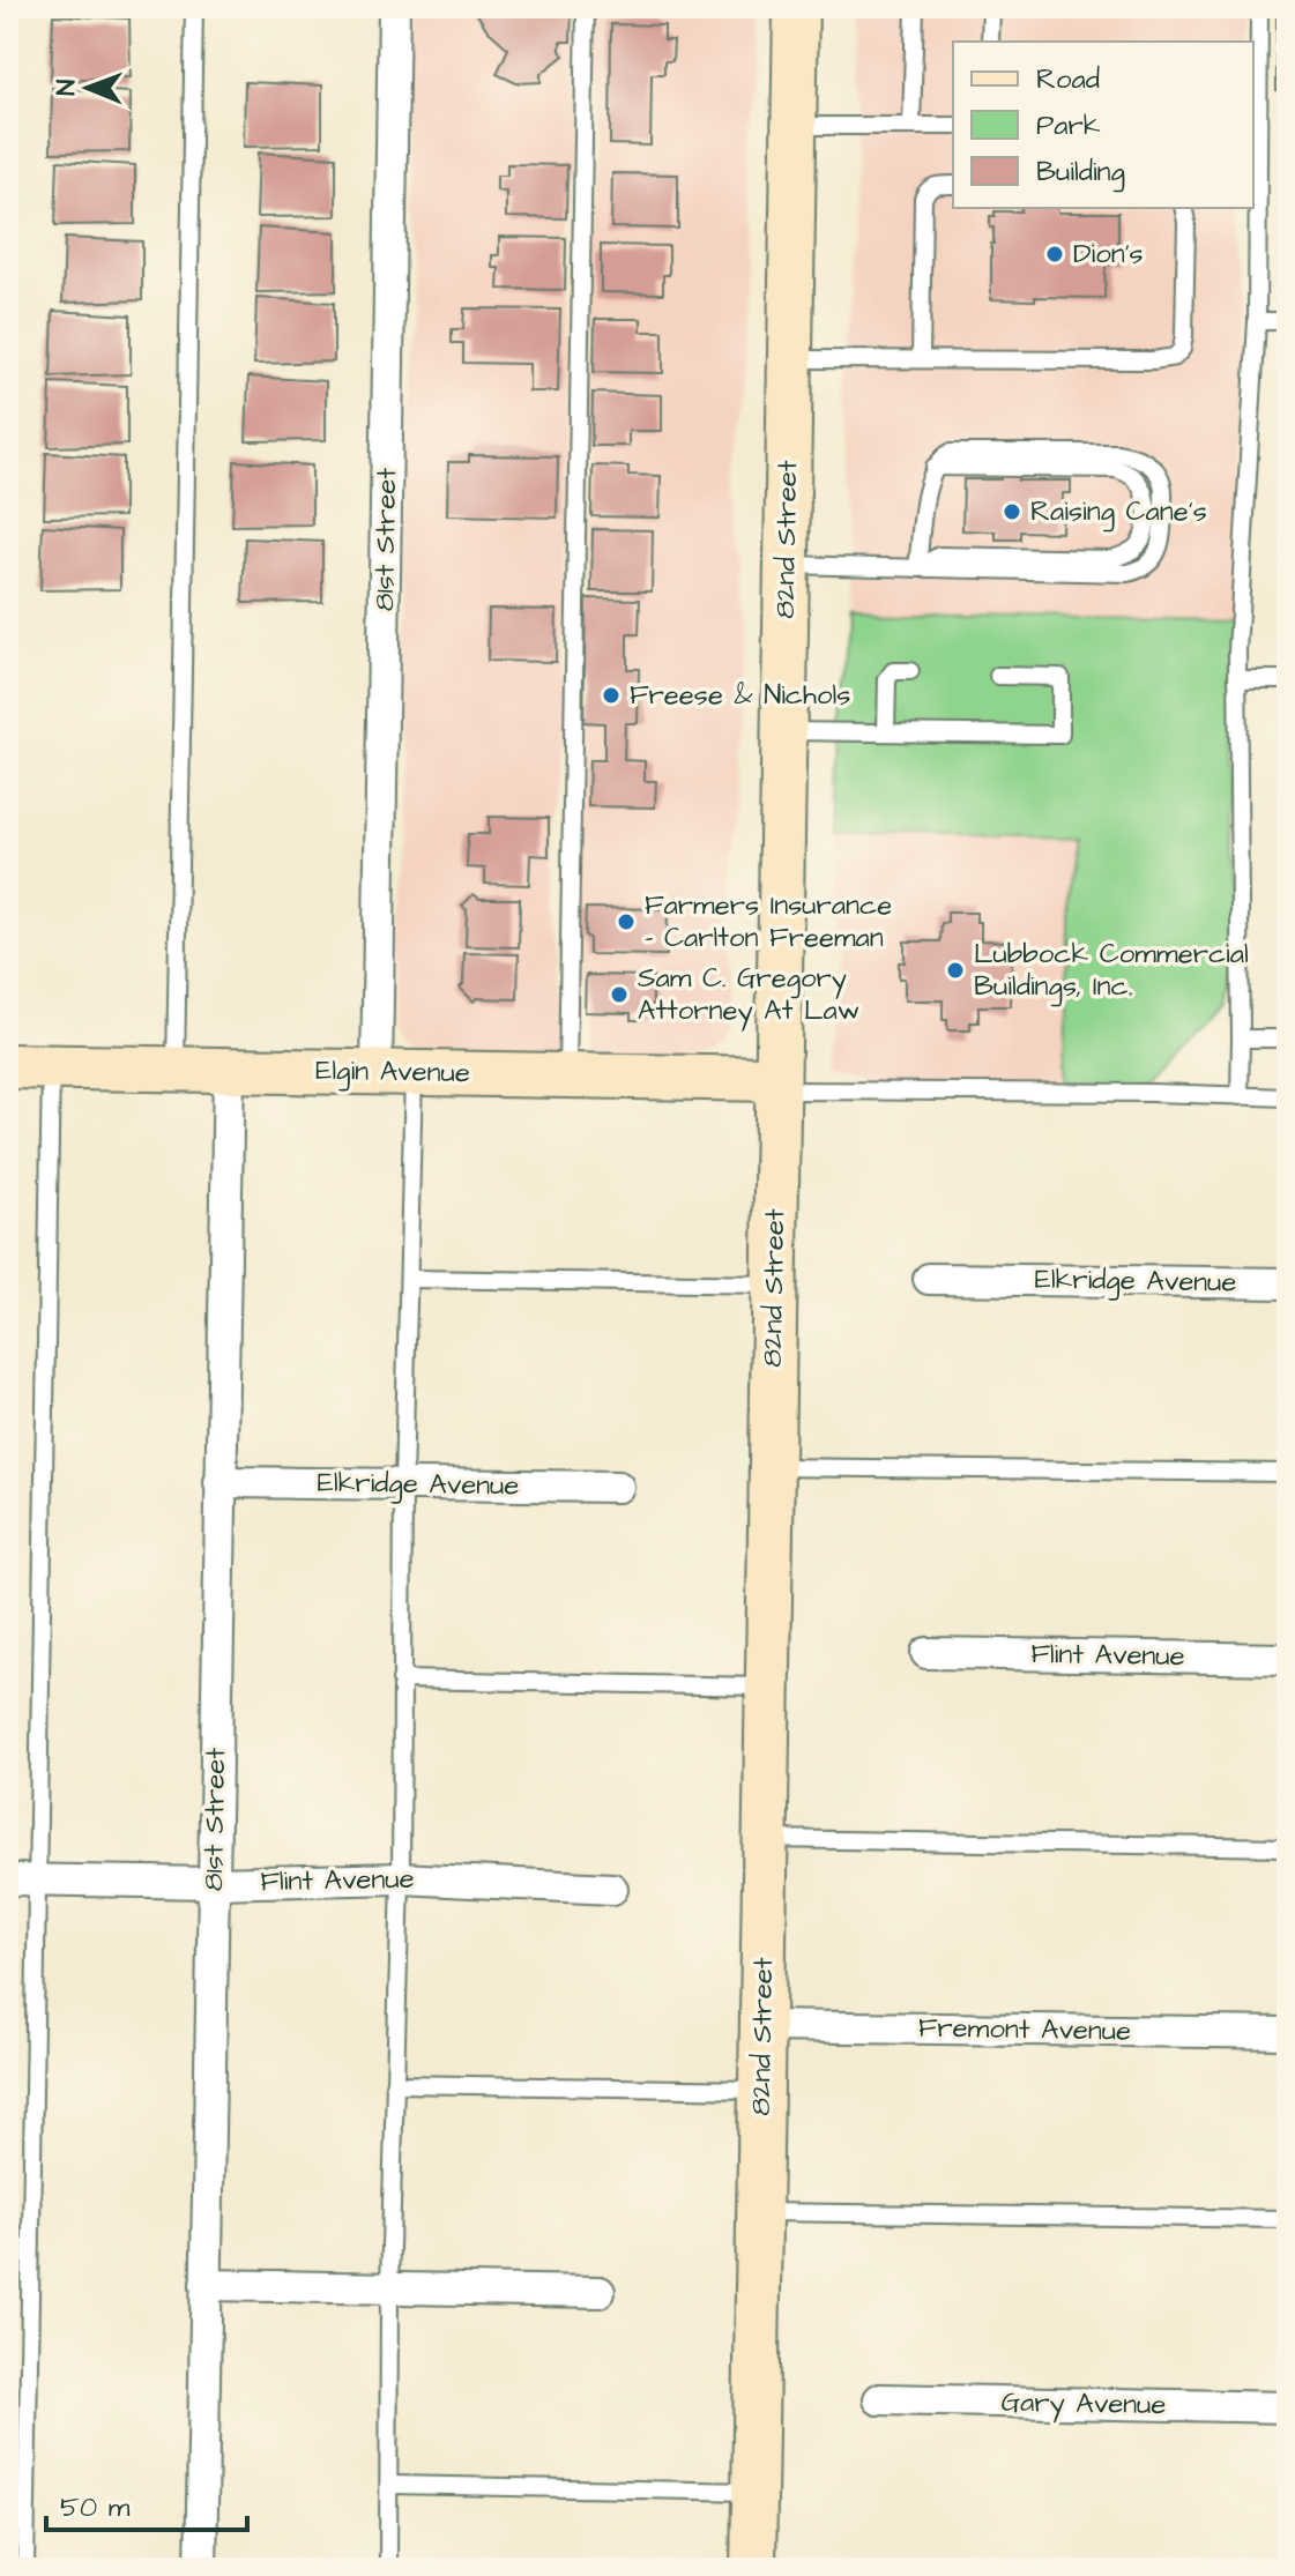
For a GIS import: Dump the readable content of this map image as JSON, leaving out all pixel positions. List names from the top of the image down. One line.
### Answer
{"streets":{"main road":["82nd Street","Elgin Avenue"],"street":["81st Street","Elkridge Avenue","Flint Avenue","Fremont Avenue","Gary Avenue"]},"crossings":[["81st Street","Elgin Avenue"],["81st Street","Elkridge Avenue"],["81st Street","Flint Avenue"],["82nd Street","Elgin Avenue"],["82nd Street","Fremont Avenue"]],"places":["Dion's","Raising Cane's","Freese & Nichols","Farmers Insurance - Carlton Freeman","Lubbock Commercial Buildings, Inc.","Sam C. Gregory Attorney At Law"],"legend":["Road","Park","Building"],"scale_bar":"50 m","north":"left"}
